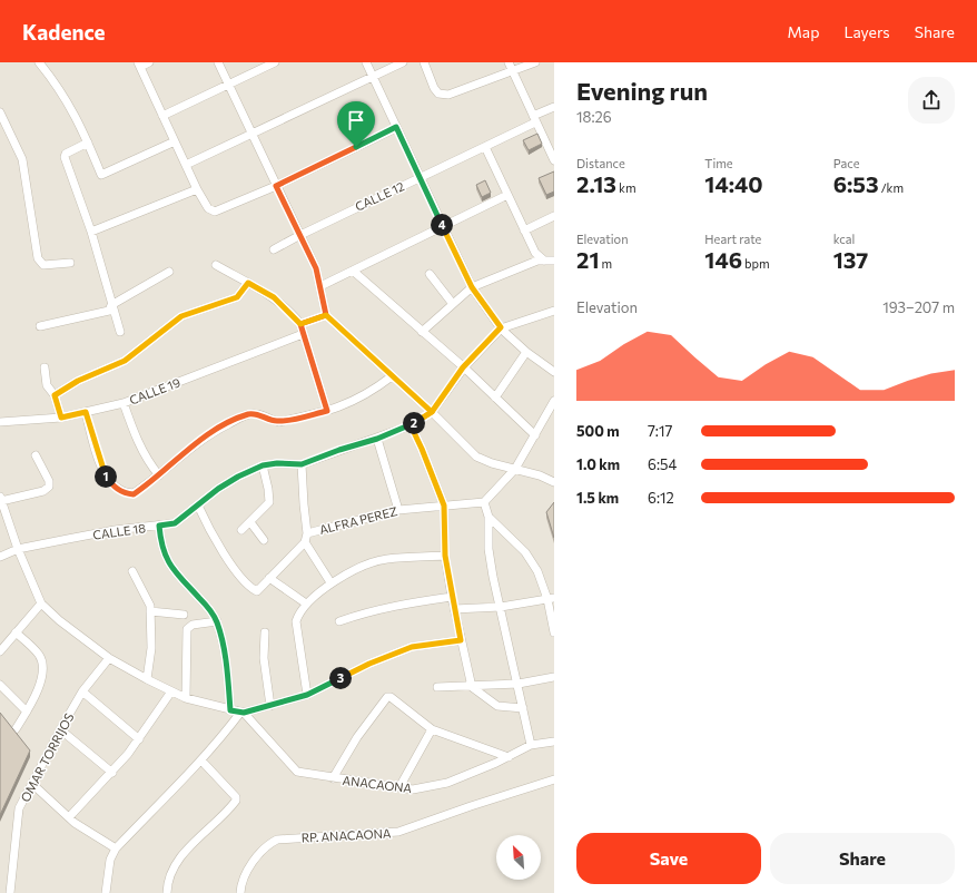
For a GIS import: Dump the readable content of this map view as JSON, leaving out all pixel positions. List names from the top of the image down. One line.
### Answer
{"streets":{"street":["CALLE 12","CALLE 19","ALFRA PEREZ","CALLE 18","OMAR TORRIJOS","ANACAONA","RP. ANACAONA"]},"crossings":[["ALFRA PEREZ","CALLE 18"]],"north":"top left","page":{"header":"Kadence","nav":["Map","Layers","Share"],"heading":["Evening run","18:26"],"stats":[["Distance","2.13 km"],["Time","14:40"],["Pace","6:53 /km"],["Elevation","21 m"],["Heart rate","146 bpm"],["kcal","137"]],"pins":["4","2","1","3"],"chart":["Elevation","193–207 m"],"list":[{"name":"500 m","note":"7:17"},{"name":"1.0 km","note":"6:54"},{"name":"1.5 km","note":"6:12"}],"buttons":["Save","Share"]}}
